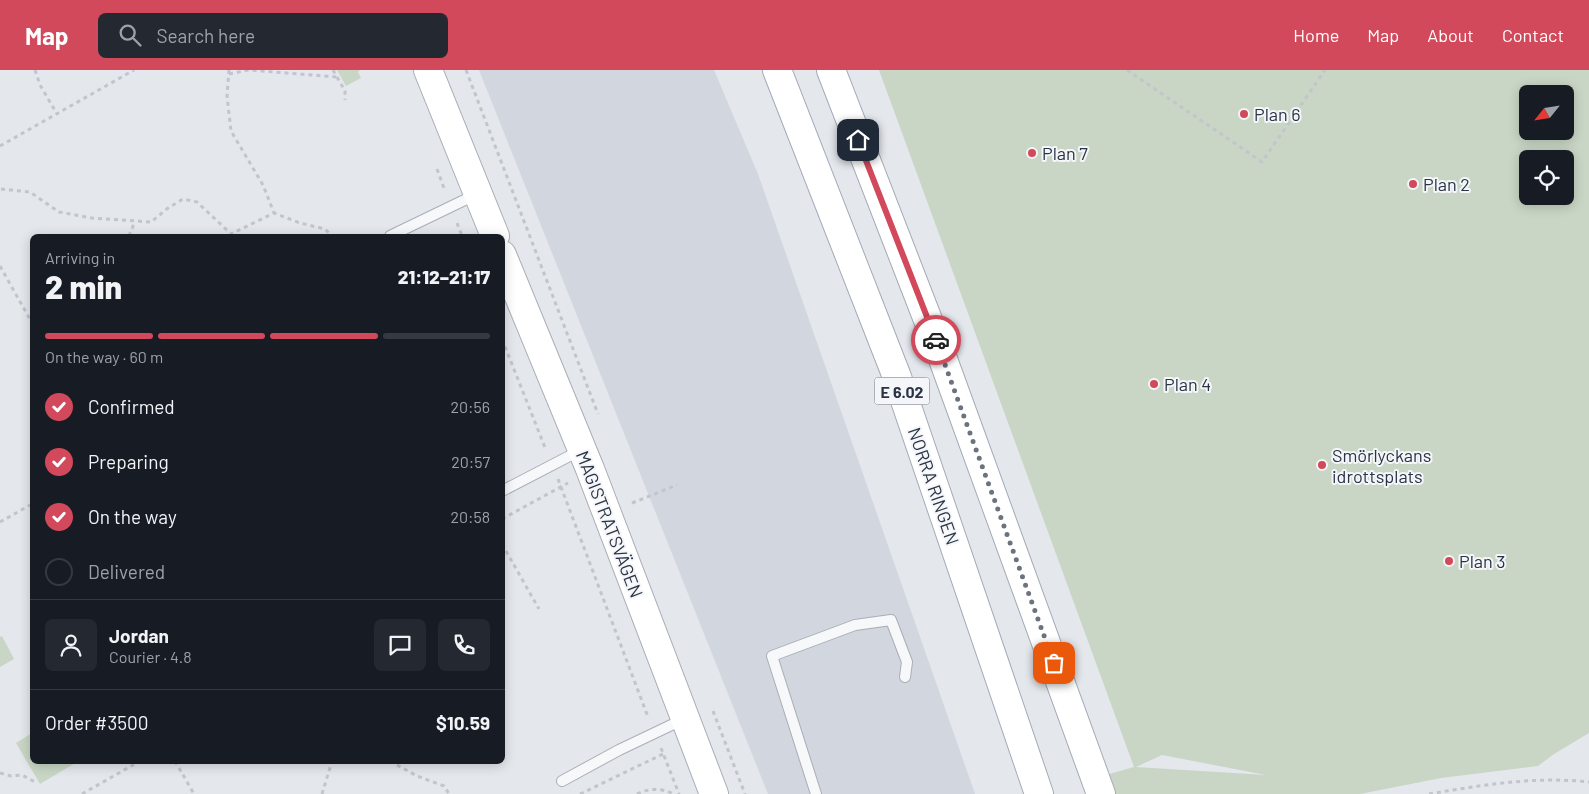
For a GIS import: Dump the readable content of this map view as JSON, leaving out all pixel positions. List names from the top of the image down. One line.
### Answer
{"streets":{"main road":["E 6.02","NORRA RINGEN","MAGISTRATSVÄGEN"]},"places":["Plan 6","Plan 7","Plan 2","Plan 4","Smörlyckans idrottsplats","Plan 3"],"north":"bottom left","page":{"header":"Map","search":"Search here","nav":["Home","Map","About","Contact"],"heading":["2 min","Arriving in","21:12–21:17"],"panel":["Jordan","Courier · 4.8","Order #3500","$10.59"],"bar":"On the way · 60 m","list":[["Confirmed","20:56"],["Preparing","20:57"],["On the way","20:58"],"Delivered"]}}
